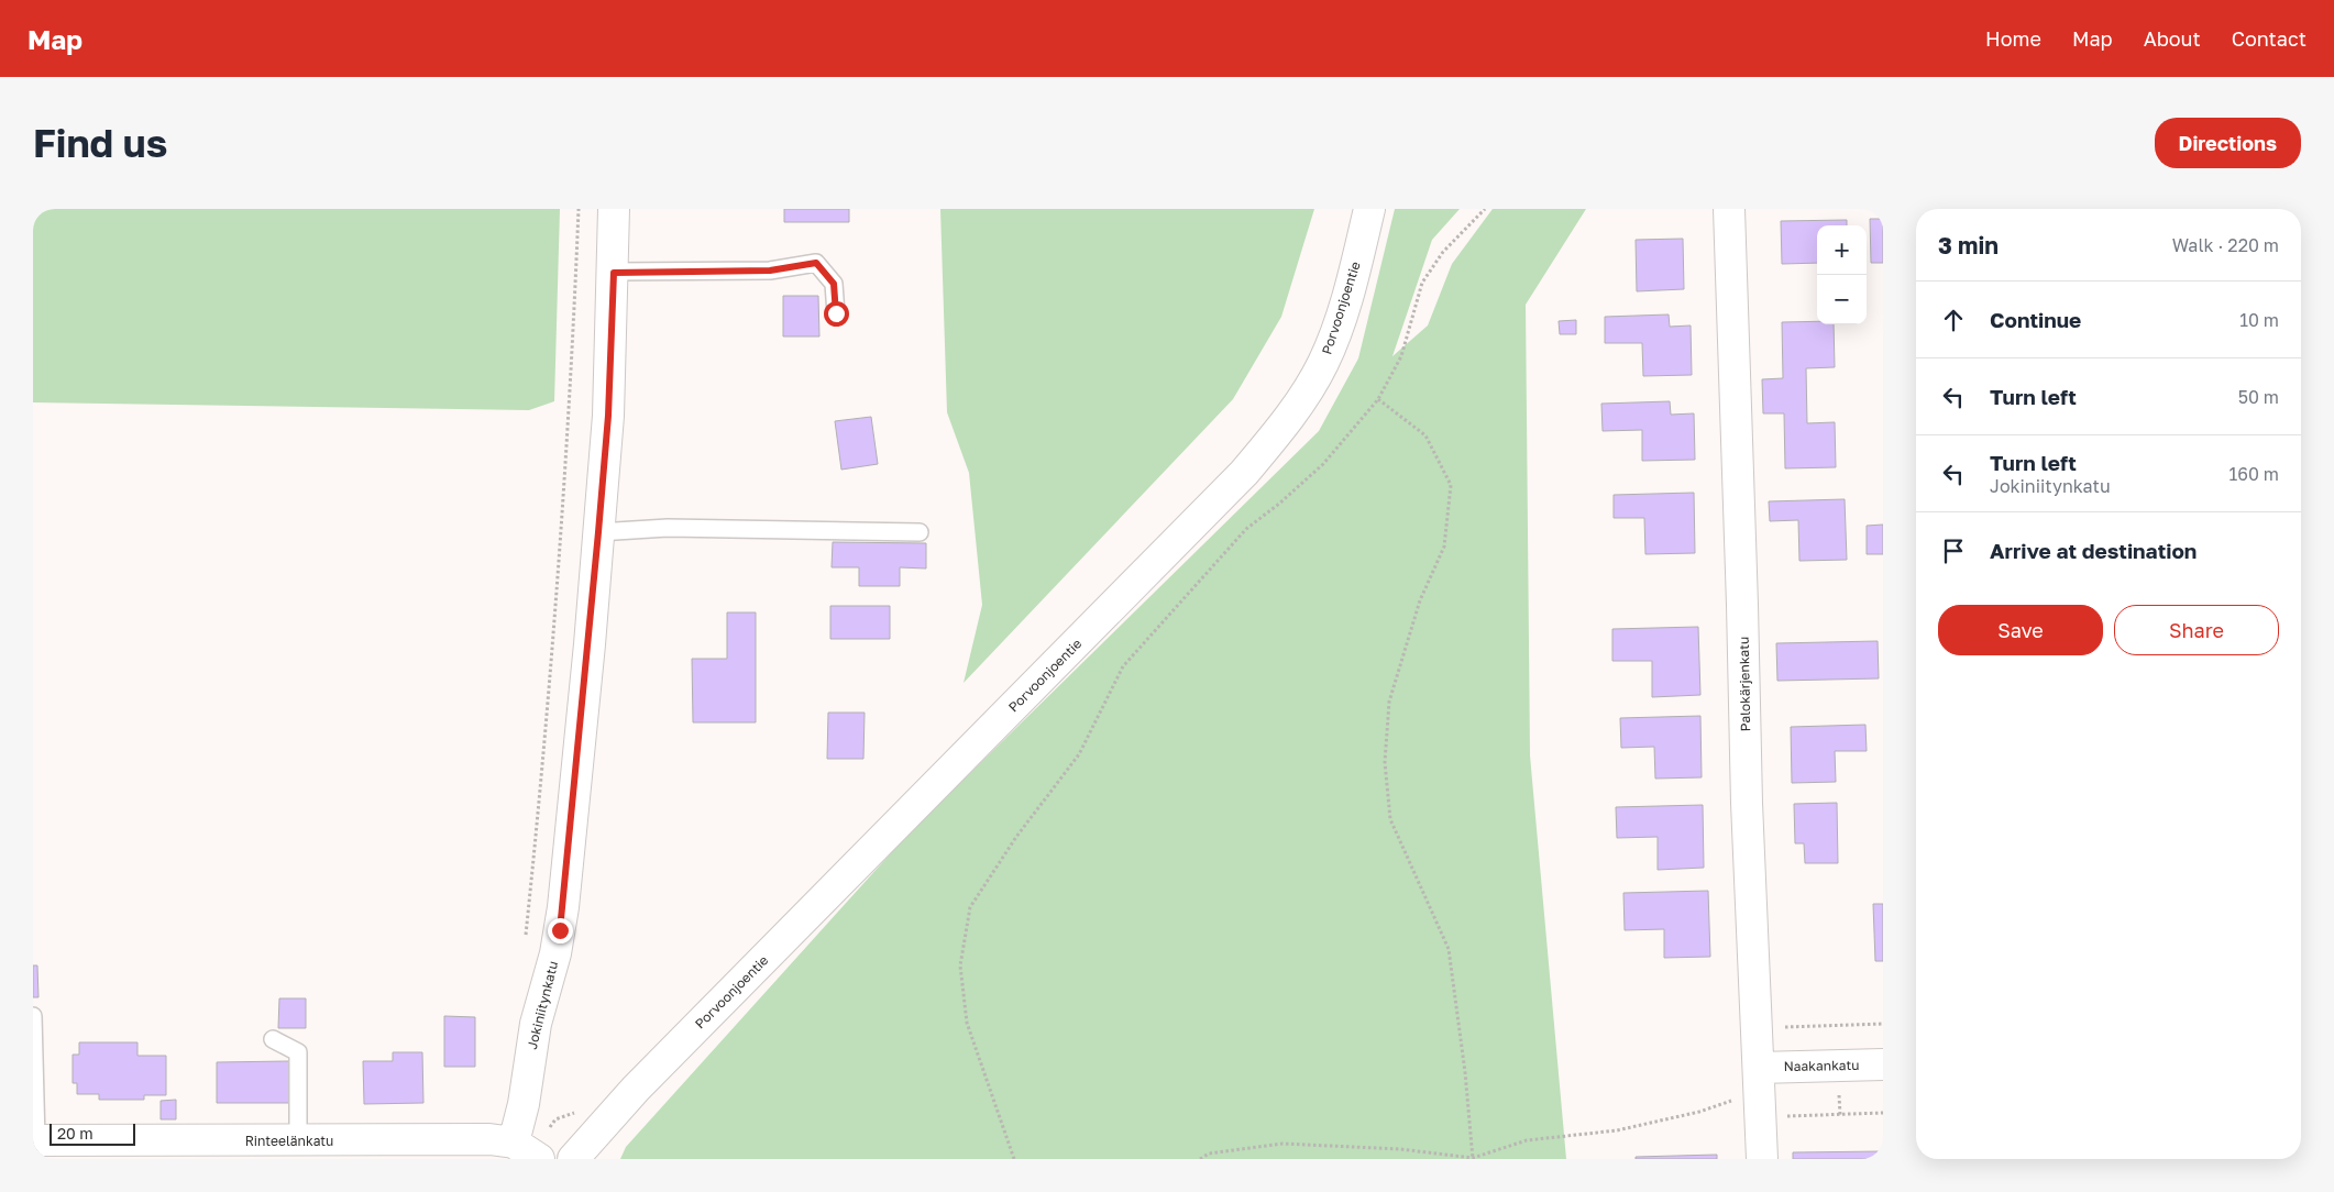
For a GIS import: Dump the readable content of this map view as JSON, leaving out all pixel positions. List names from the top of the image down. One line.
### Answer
{"streets":{"street":["Porvoonjoentie","Palokärjenkatu","Jokiniitynkatu","Naakankatu","Rinteelänkatu"]},"crossings":[["Palokärjenkatu","Naakankatu"],["Jokiniitynkatu","Rinteelänkatu"]],"scale_bar":"20 m","page":{"header":"Map","nav":["Home","Map","About","Contact"],"buttons":["Directions",["Save","Share"]],"title":"Find us","heading":["3 min","Walk · 220 m"],"map_buttons":["+","−"],"list":[["Continue","10 m"],["Turn left","50 m"],["Turn left","Jokiniitynkatu","160 m"],"Arrive at destination"],"scale":"20 m"}}
